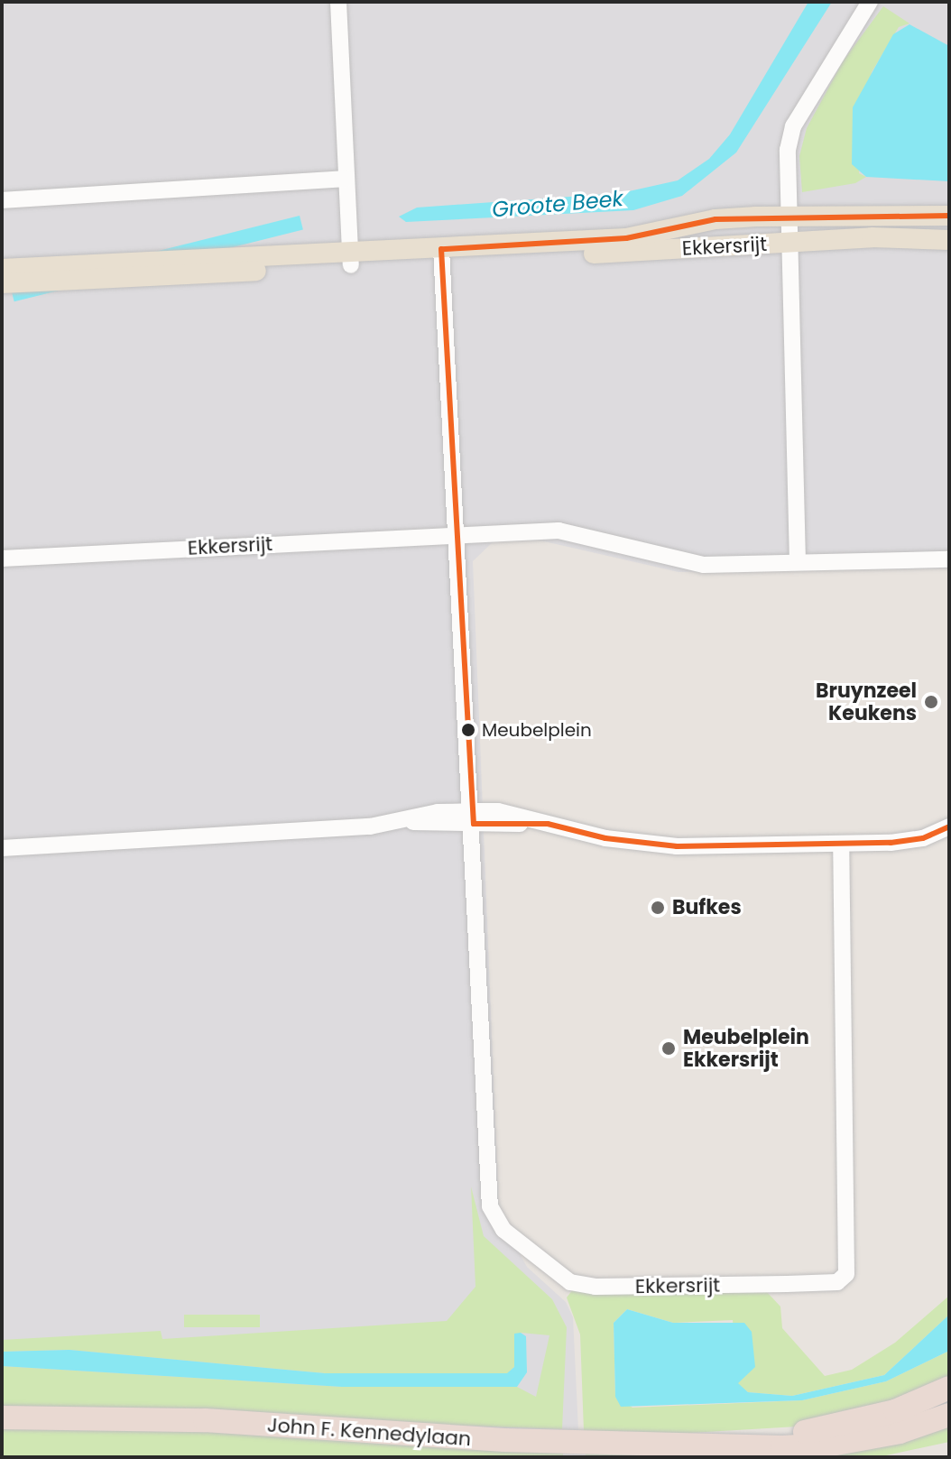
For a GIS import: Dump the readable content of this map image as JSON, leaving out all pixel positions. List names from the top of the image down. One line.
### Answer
{"streets":{"highway":["John F. Kennedylaan"],"main road":["Ekkersrijt"]},"water":["Groote Beek"],"places":["Bruynzeel Keukens","Meubelplein","Bufkes","Meubelplein Ekkersrijt"]}
